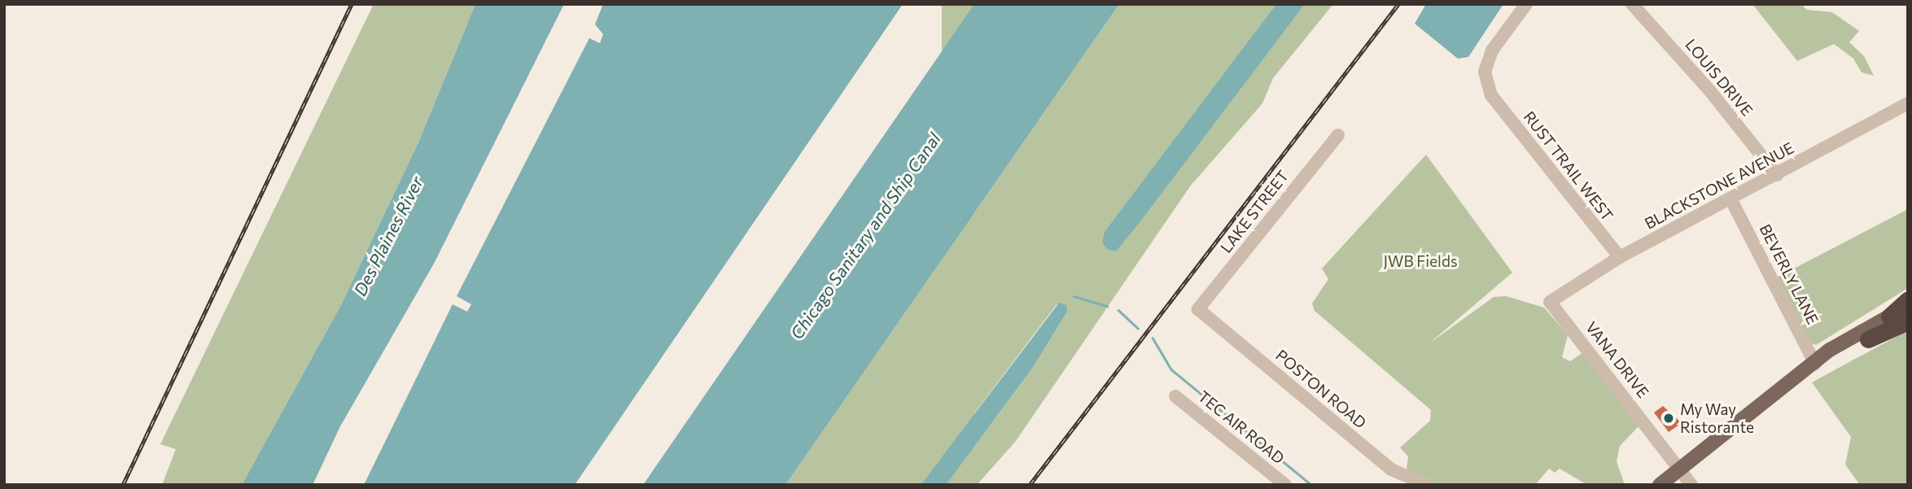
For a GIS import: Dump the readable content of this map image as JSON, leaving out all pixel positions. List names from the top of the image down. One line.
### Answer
{"streets":{"street":["LOUIS DRIVE","RUST TRAIL WEST","BLACKSTONE AVENUE","LAKE STREET","BEVERLY LANE","VANA DRIVE","POSTON ROAD","TEC AIR ROAD"]},"crossings":[["LOUIS DRIVE","BLACKSTONE AVENUE"],["RUST TRAIL WEST","BLACKSTONE AVENUE"],["BLACKSTONE AVENUE","BEVERLY LANE"],["BLACKSTONE AVENUE","VANA DRIVE"],["LAKE STREET","POSTON ROAD"]],"water":["Des Plaines River","Chicago Sanitary and Ship Canal"],"parks":["JWB Fields"],"places":["My Way Ristorante"]}
